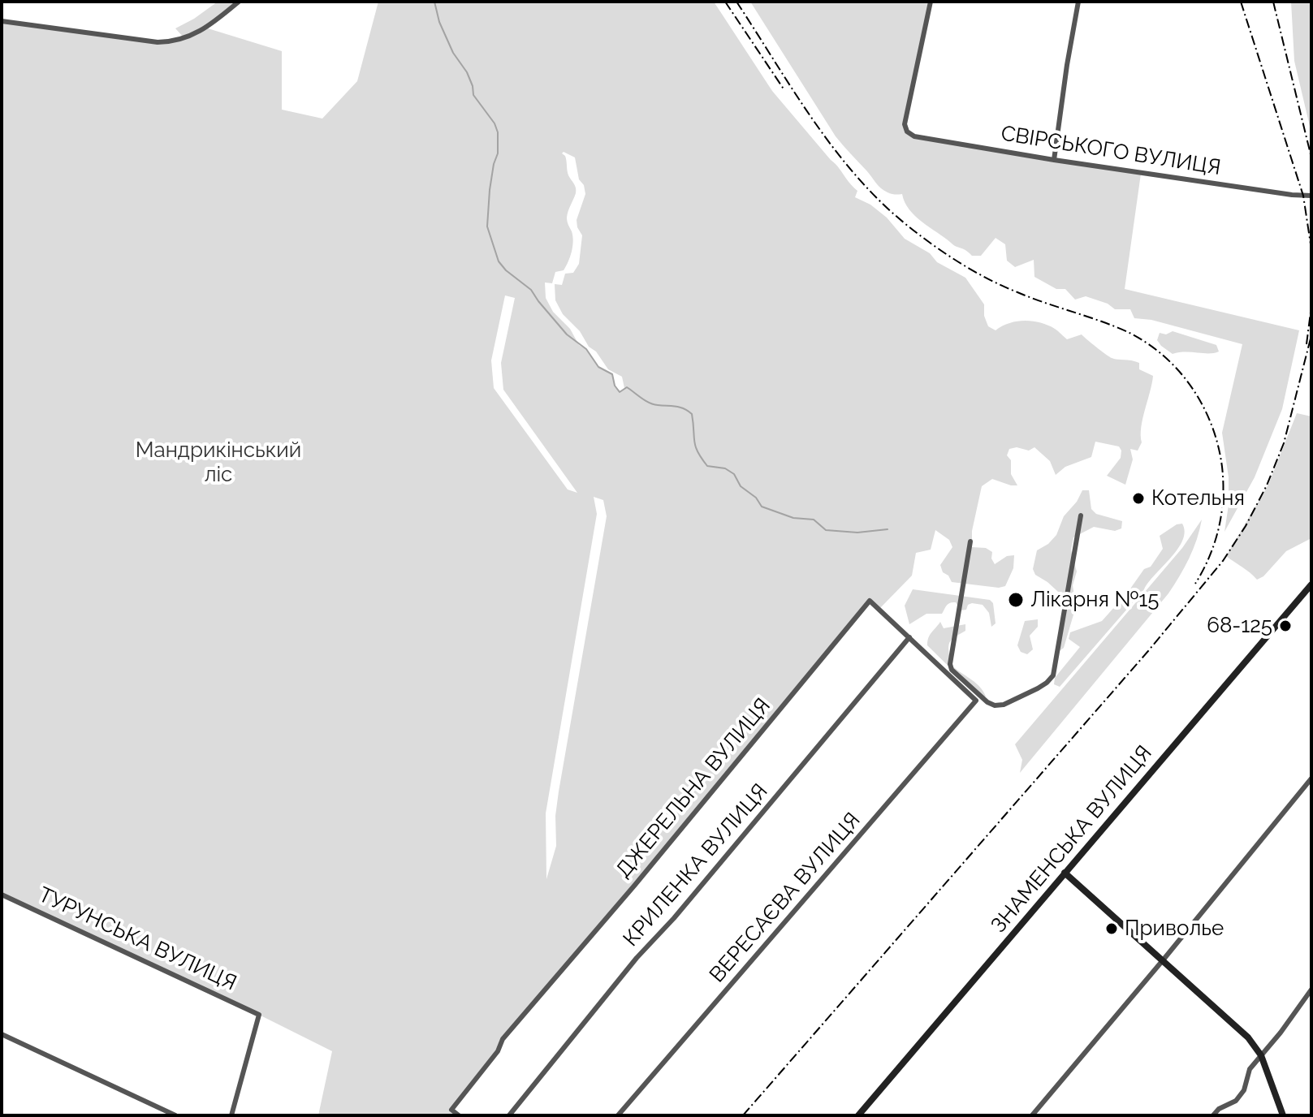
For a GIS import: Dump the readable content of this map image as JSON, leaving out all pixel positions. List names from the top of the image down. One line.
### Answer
{"streets":{"main road":["ЗНАМЕНСЬКА ВУЛИЦЯ"],"street":["СВІРСЬКОГО ВУЛИЦЯ","ДЖЕРЕЛЬНА ВУЛИЦЯ","КРИЛЕНКА ВУЛИЦЯ","ВЕРЕСАЄВА ВУЛИЦЯ","ТУРУНСЬКА ВУЛИЦЯ"]},"crossings":[["ДЖЕРЕЛЬНА ВУЛИЦЯ","КРИЛЕНКА ВУЛИЦЯ"],["ДЖЕРЕЛЬНА ВУЛИЦЯ","ВЕРЕСАЄВА ВУЛИЦЯ"]],"parks":["Мандрикінський ліс"],"places":["Котельня","Лікарня №15","68-125","Приволье"]}
